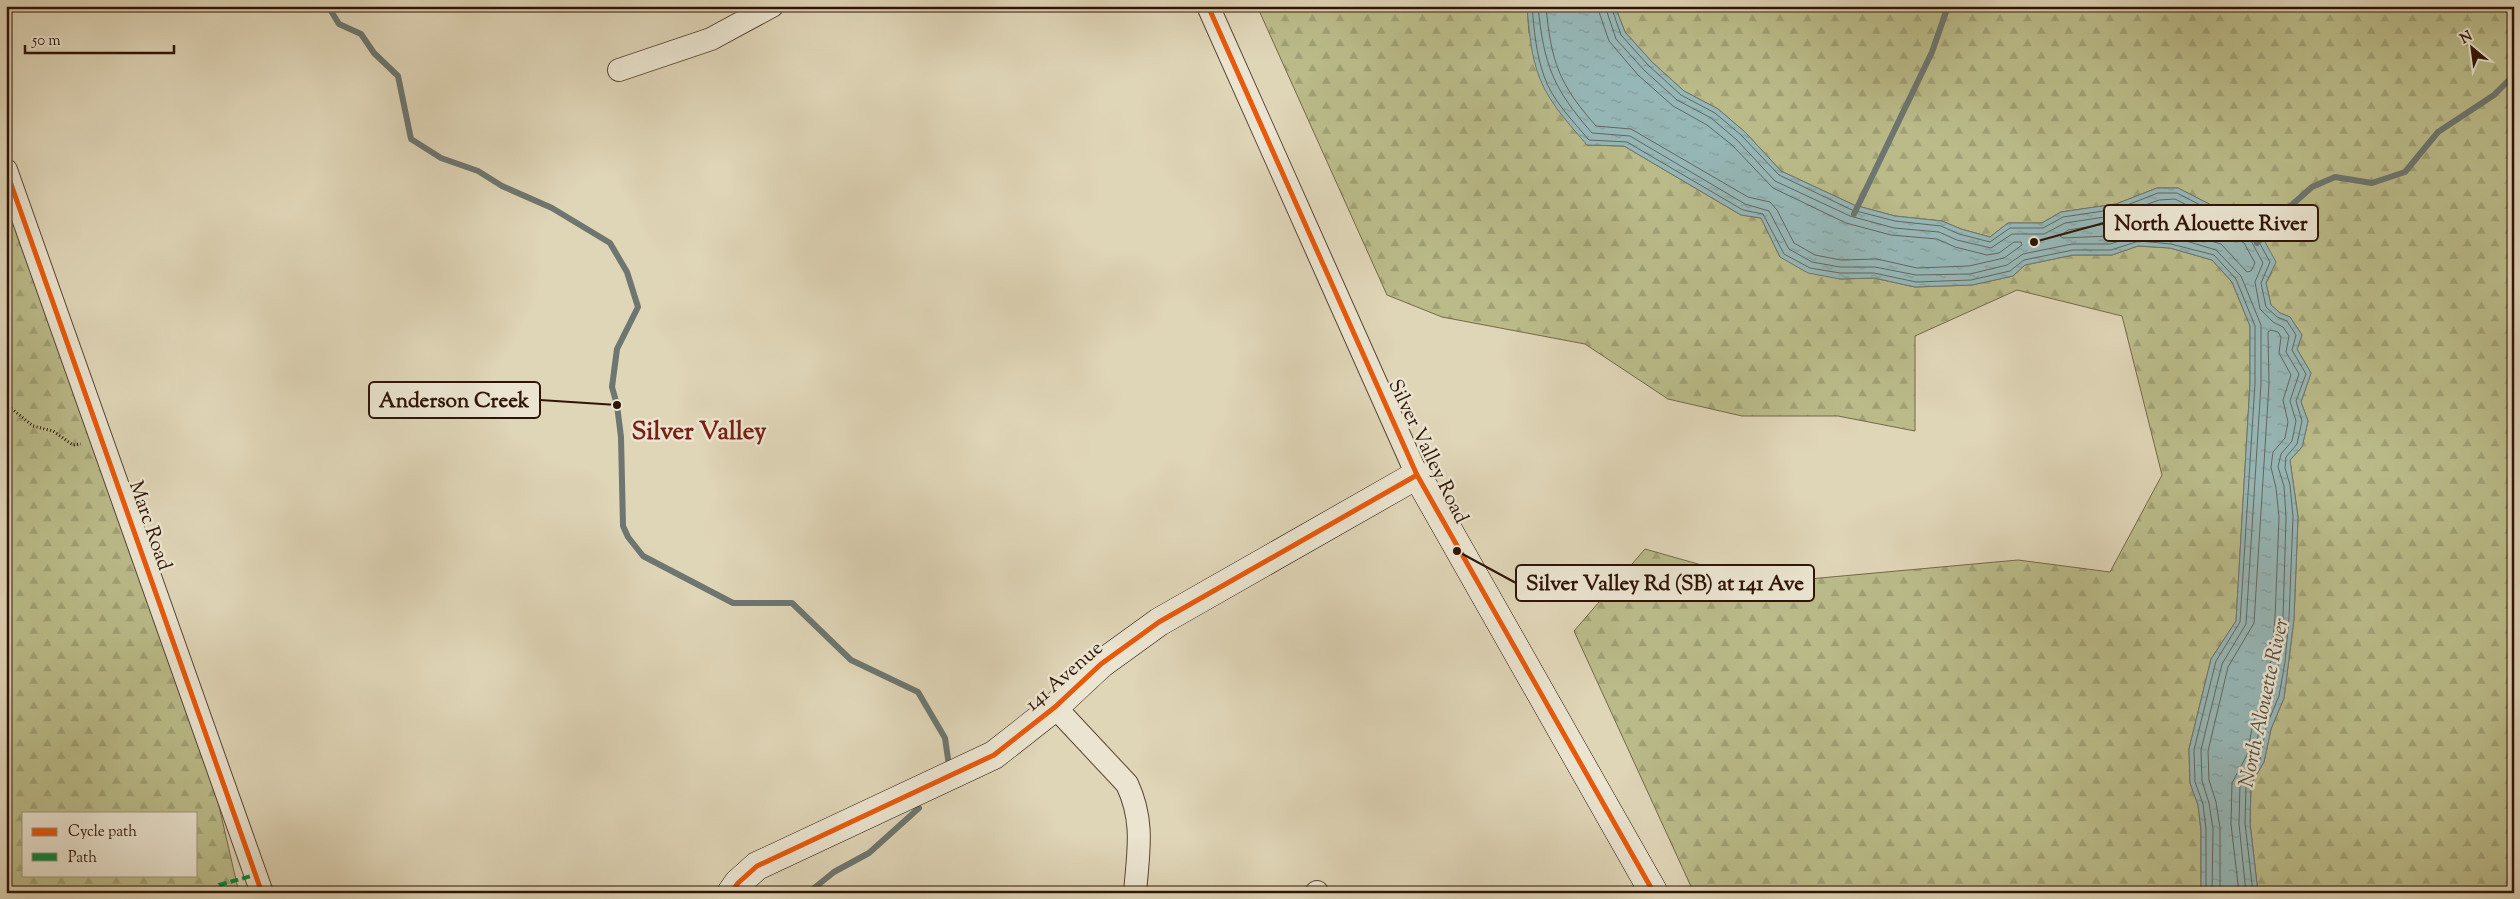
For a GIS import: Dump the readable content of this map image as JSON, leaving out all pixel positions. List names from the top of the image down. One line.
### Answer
{"streets":{"street":["Silver Valley Road","Marc Road","141 Avenue"]},"crossings":[["Silver Valley Road","141 Avenue"]],"districts":["Silver Valley"],"water":["North Alouette River"],"places":["North Alouette River","Anderson Creek","Silver Valley Rd (SB) at 141 Ave"],"legend":["Cycle path","Path"],"scale_bar":"50 m","north":"top left"}
